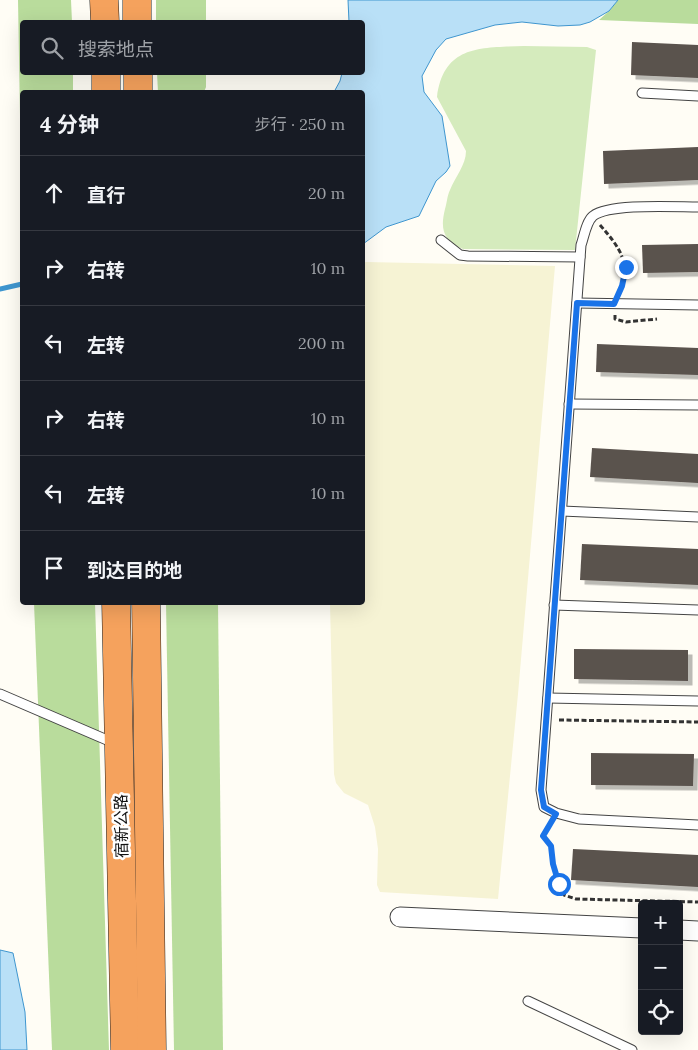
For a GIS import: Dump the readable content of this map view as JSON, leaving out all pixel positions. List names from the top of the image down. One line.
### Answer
{"streets":{"highway":["宿新公路"]},"page":{"search":"搜索地点","heading":["4 分钟","步行 · 250 m"],"list":[["直行","20 m"],["右转","10 m"],["左转","200 m"],["右转","10 m"],["左转","10 m"],"到达目的地"],"map_buttons":["+","−"]}}
